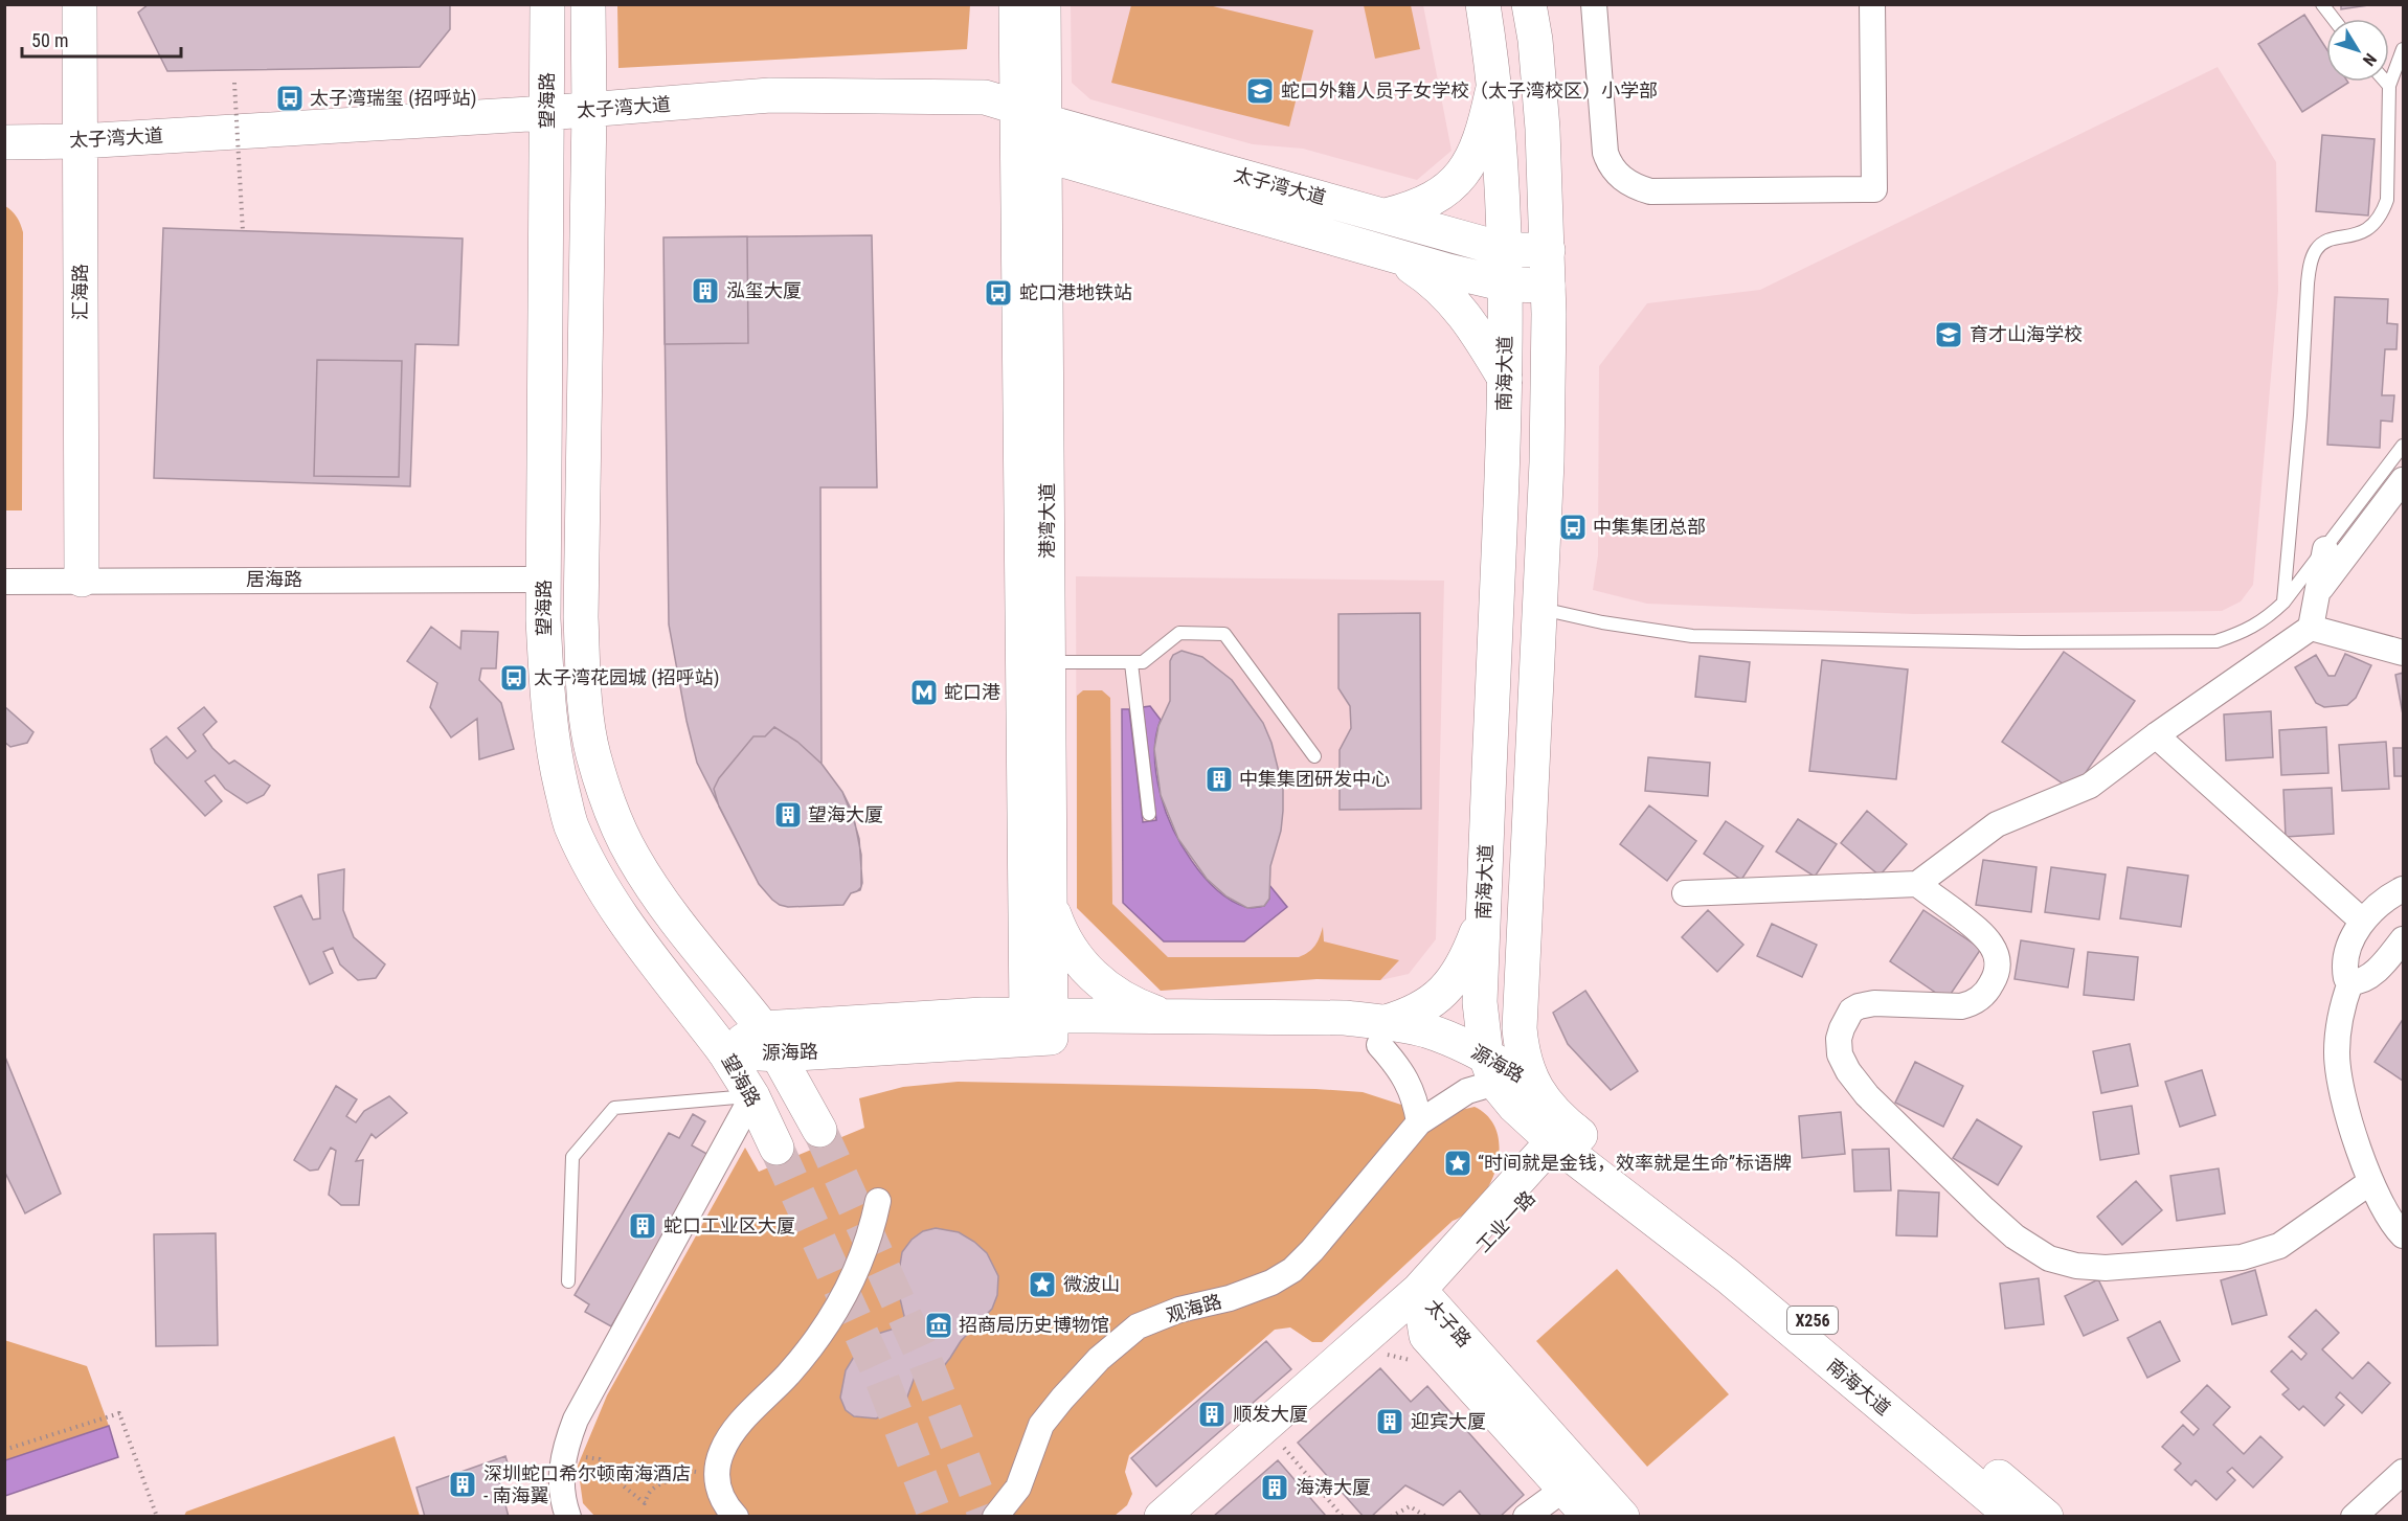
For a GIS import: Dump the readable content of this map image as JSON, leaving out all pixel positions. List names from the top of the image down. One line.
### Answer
{"streets":{"main road":["望海路","太子湾大道","汇海路","南海大道","港湾大道","源海路","工业一路","X256","太子路"],"street":["居海路","观海路"]},"crossings":[["望海路","太子湾大道"],["望海路","居海路"],["望海路","源海路"],["太子湾大道","汇海路"],["太子湾大道","南海大道"],["太子湾大道","港湾大道"],["汇海路","居海路"],["南海大道","源海路"],["南海大道","工业一路"],["南海大道","观海路"],["港湾大道","源海路"],["源海路","观海路"]],"places":{"school or university":["蛇口外籍人员子女学校（太子湾校区）小学部","育才山海学校"],"bus stop":["太子湾瑞玺 (招呼站)","蛇口港地铁站","中集集团总部","太子湾花园城 (招呼站)"],"building":["泓玺大厦","中集集团研发中心","望海大厦","蛇口工业区大厦","顺发大厦","迎宾大厦","深圳蛇口希尔顿南海酒店 - 南海翼","海涛大厦"],"metro station":["蛇口港"],"place":["“时间就是金钱，效率就是生命”标语牌","微波山"],"museum":["招商局历史博物馆"]},"scale_bar":"50 m","north":"bottom right"}
